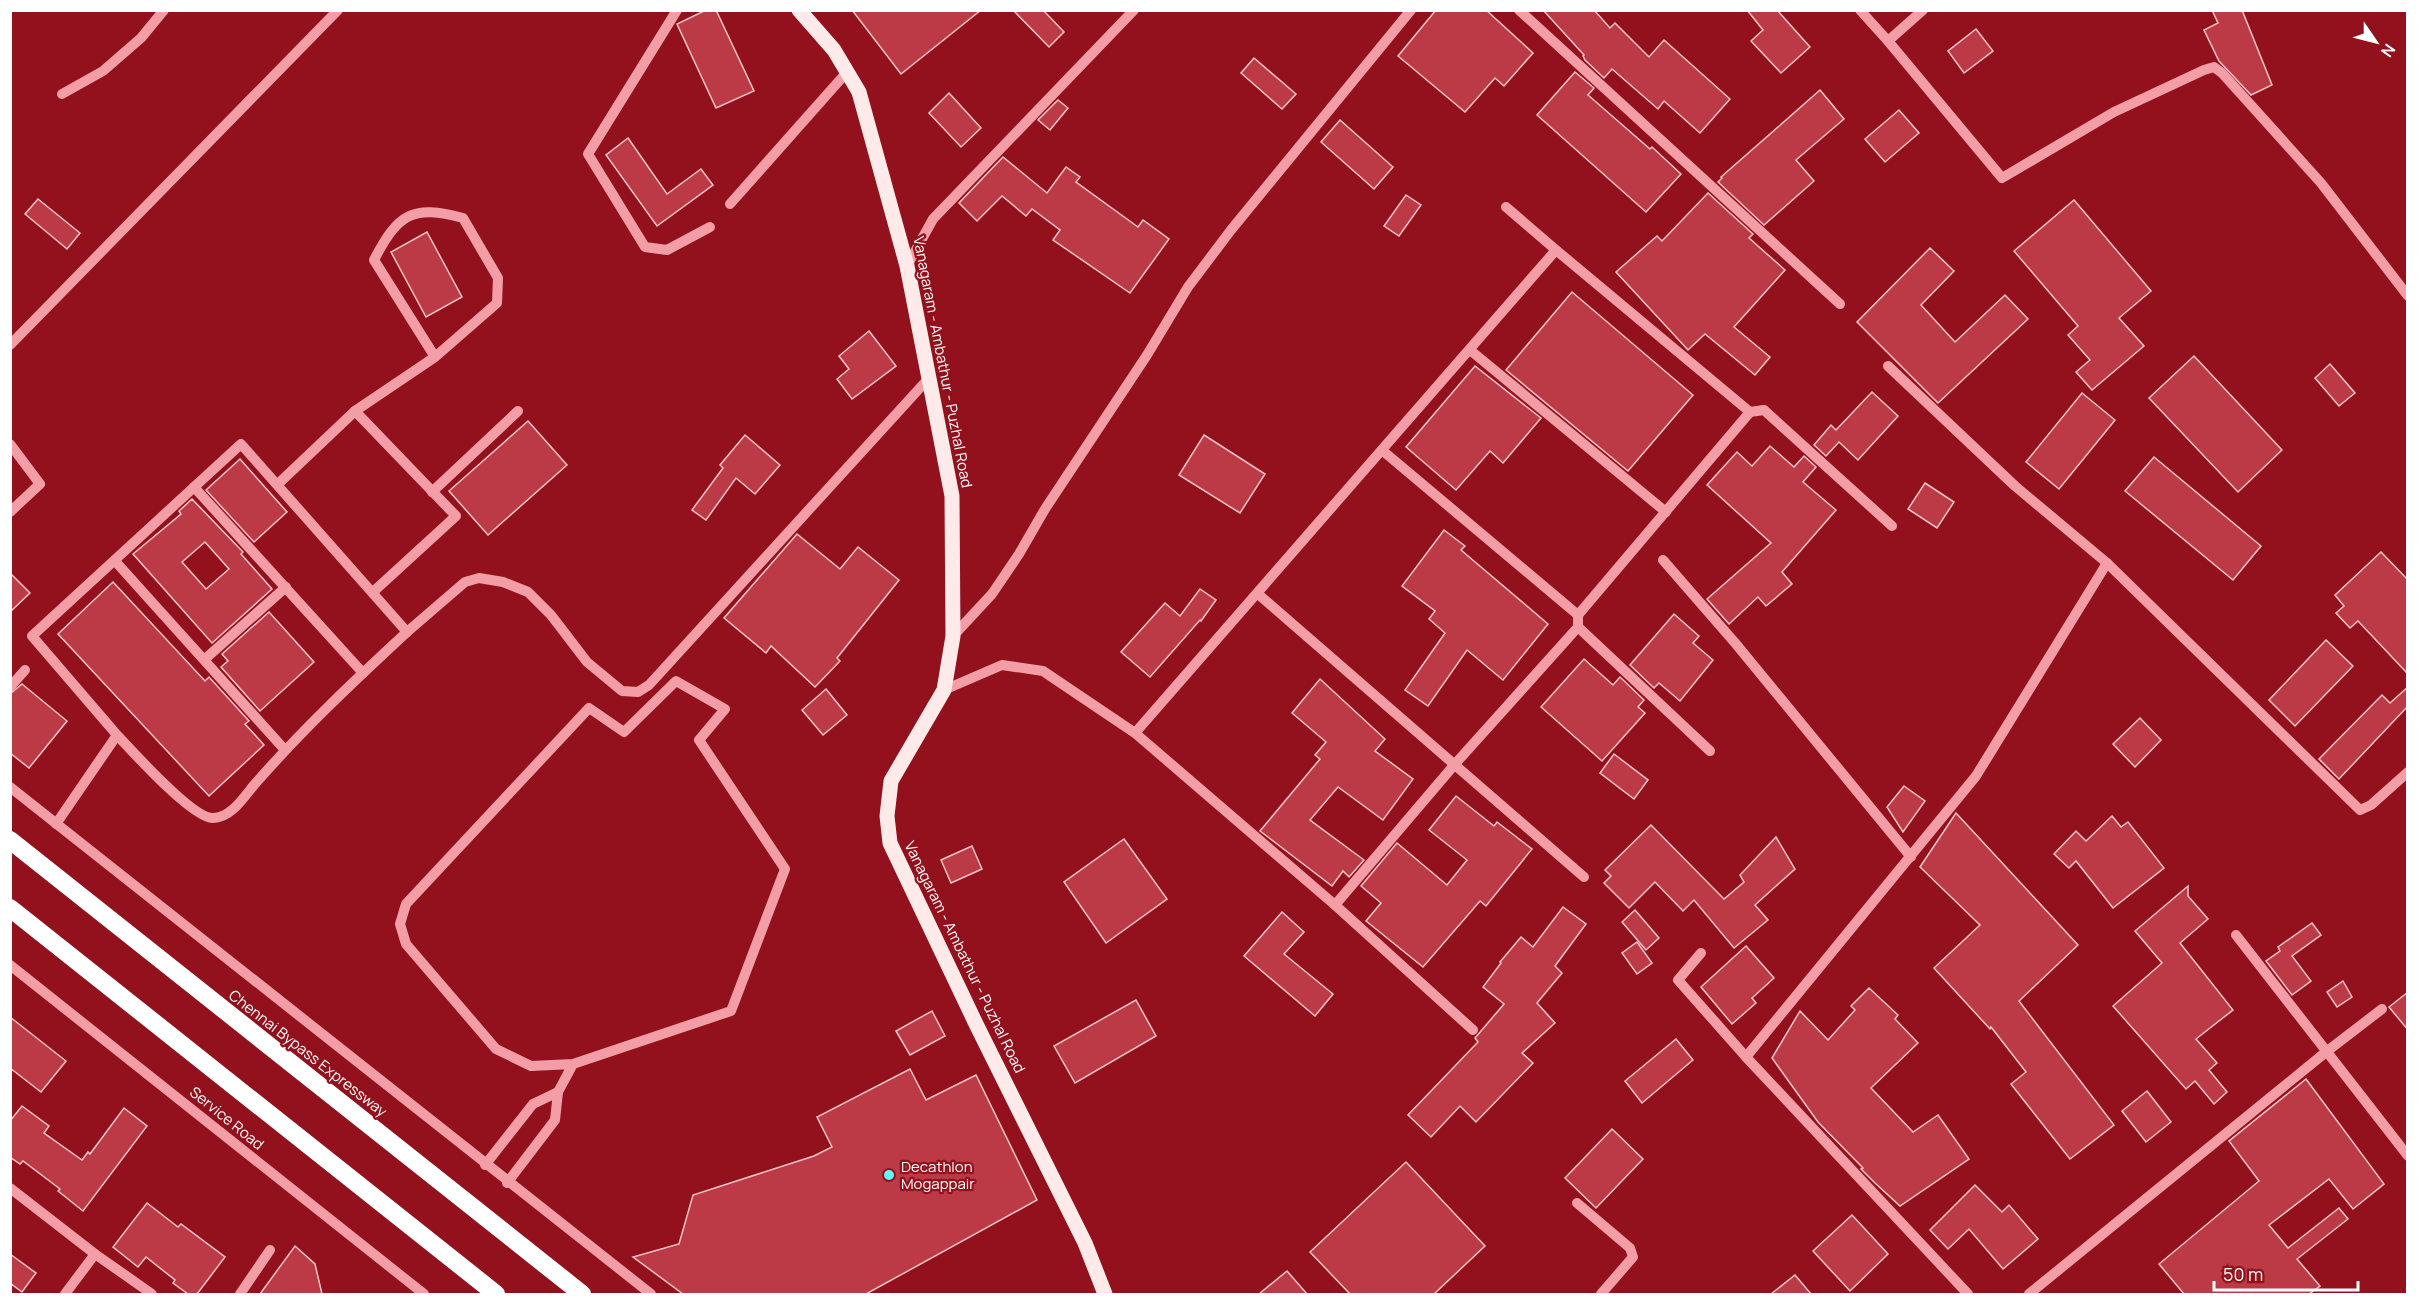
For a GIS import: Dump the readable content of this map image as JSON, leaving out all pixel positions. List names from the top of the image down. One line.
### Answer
{"streets":{"highway":["Chennai Bypass Expressway"],"main road":["Vanagaram - Ambathur - Puzhal Road"],"street":["Service Road"]},"places":["Decathlon Mogappair"],"scale_bar":"50 m","north":"bottom right"}
